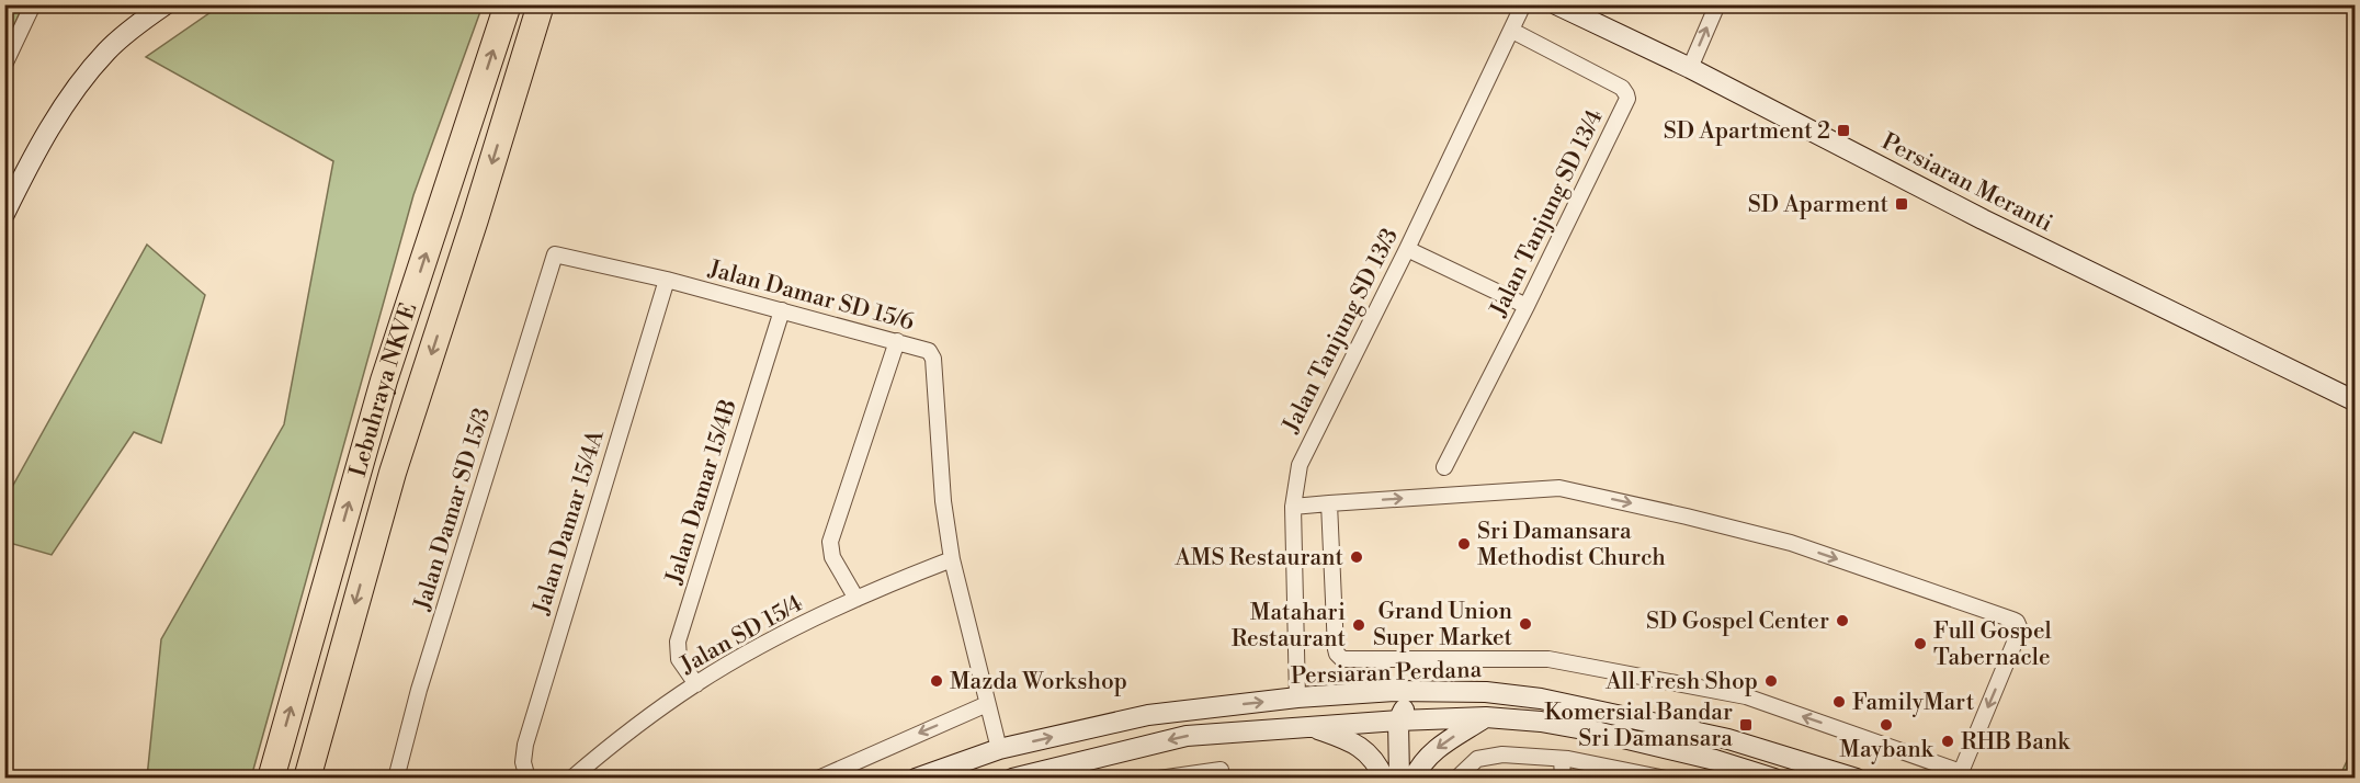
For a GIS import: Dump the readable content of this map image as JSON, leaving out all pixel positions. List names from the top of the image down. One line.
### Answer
{"streets":{"highway":["Lebuhraya NKVE"],"main road":["Persiaran Meranti","Persiaran Perdana"],"street":["Jalan Tanjung SD 13/4","Jalan Damar SD 15/6","Jalan Tanjung SD 13/3","Jalan Damar 15/4B","Jalan Damar SD 15/3","Jalan Damar 15/4A","Jalan SD 15/4"]},"crossings":[["Jalan Tanjung SD 13/4","Jalan Tanjung SD 13/3"],["Jalan Damar SD 15/6","Jalan Damar 15/4B"],["Jalan Damar SD 15/6","Jalan Damar SD 15/3"],["Jalan Damar SD 15/6","Jalan Damar 15/4A"],["Jalan Damar SD 15/6","Jalan SD 15/4"],["Jalan Damar SD 15/6","Persiaran Perdana"],["Jalan Tanjung SD 13/3","Persiaran Perdana"],["Jalan Damar 15/4B","Jalan SD 15/4"]],"places":{"transit":["SD Apartment 2","SD Aparment","Komersial Bandar Sri Damansara"],"other":["Sri Damansara Methodist Church","AMS Restaurant","SD Gospel Center","Grand Union Super Market","Matahari Restaurant","Full Gospel Tabernacle","Mazda Workshop","All Fresh Shop","FamilyMart","Maybank","RHB Bank"]}}
